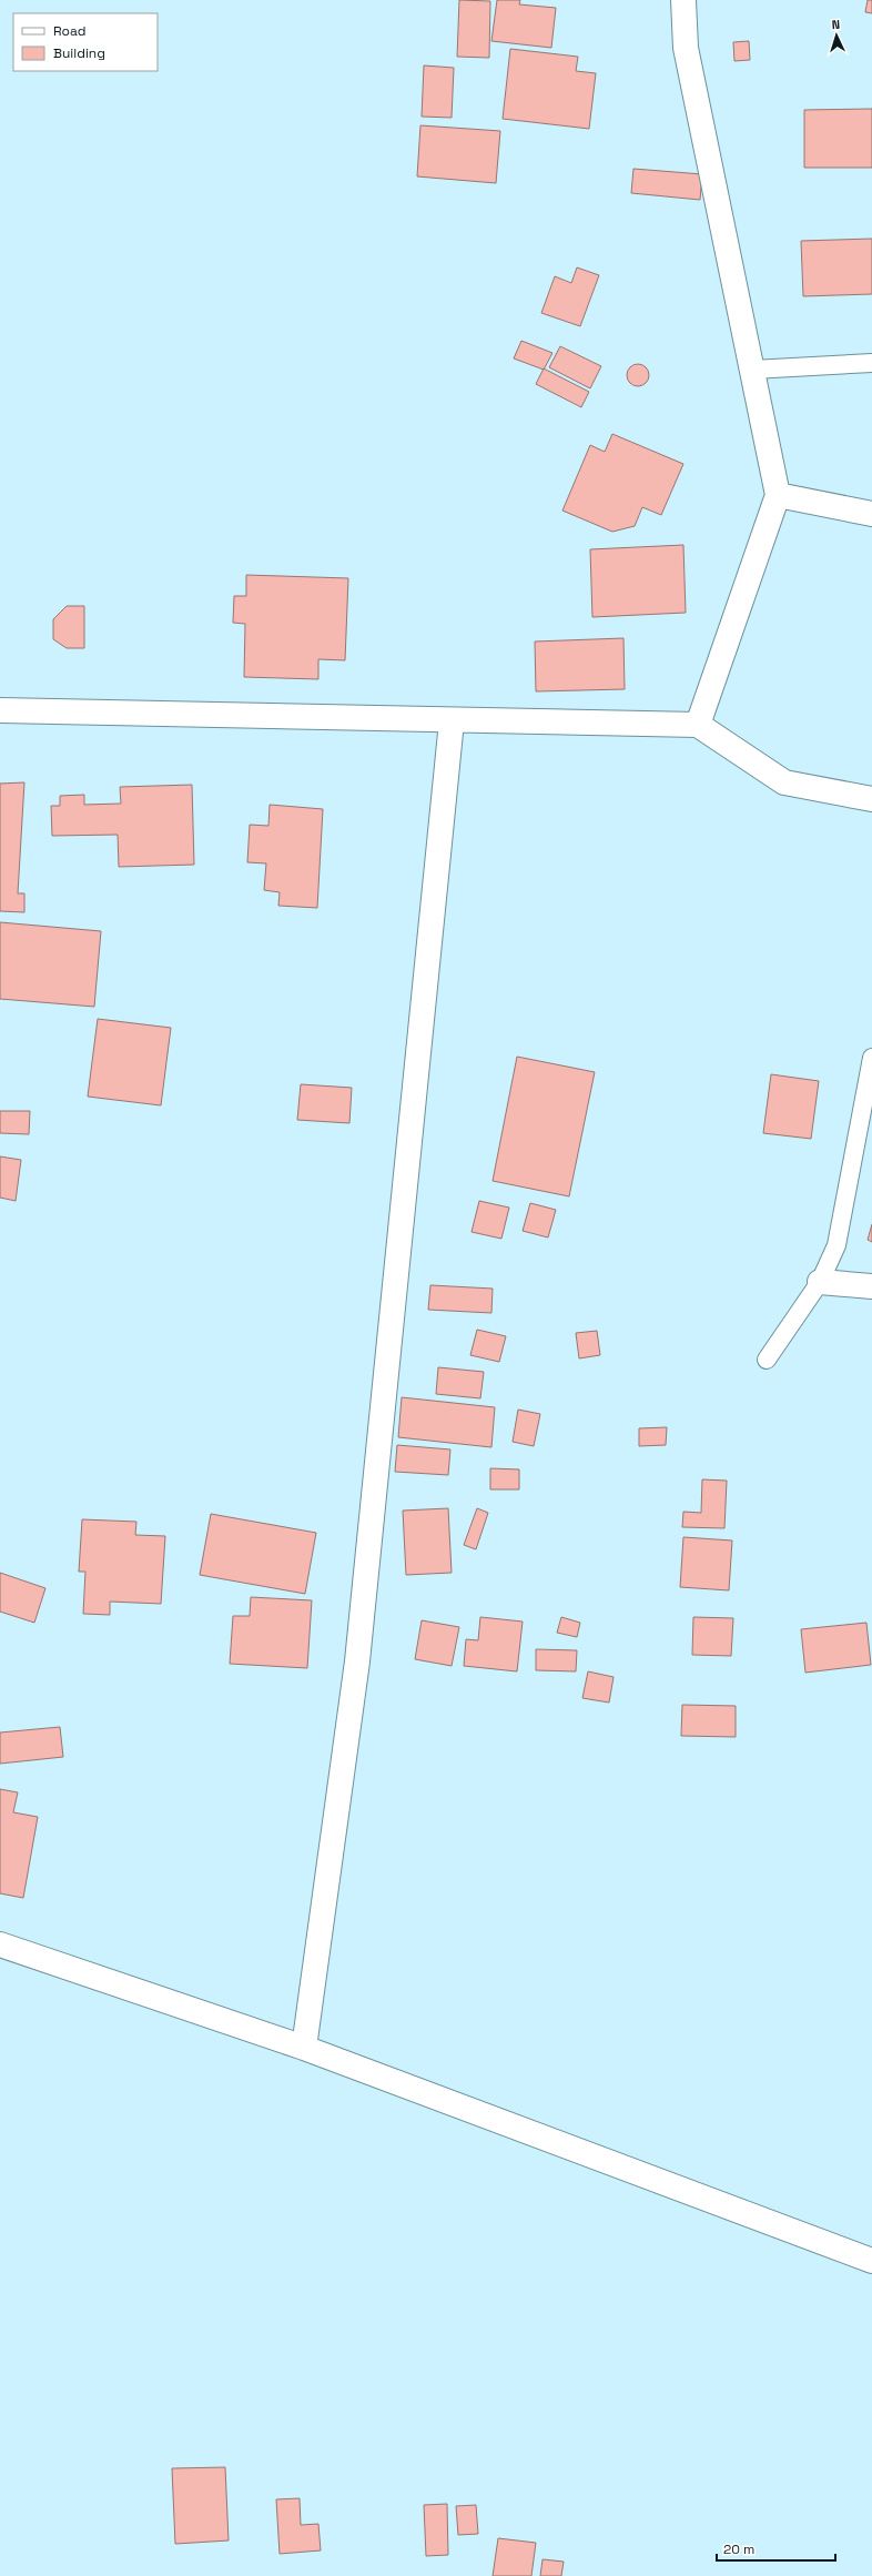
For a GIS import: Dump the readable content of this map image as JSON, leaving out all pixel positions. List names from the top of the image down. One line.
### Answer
{"legend":["Road","Building"],"scale_bar":"20 m","north":"top"}
